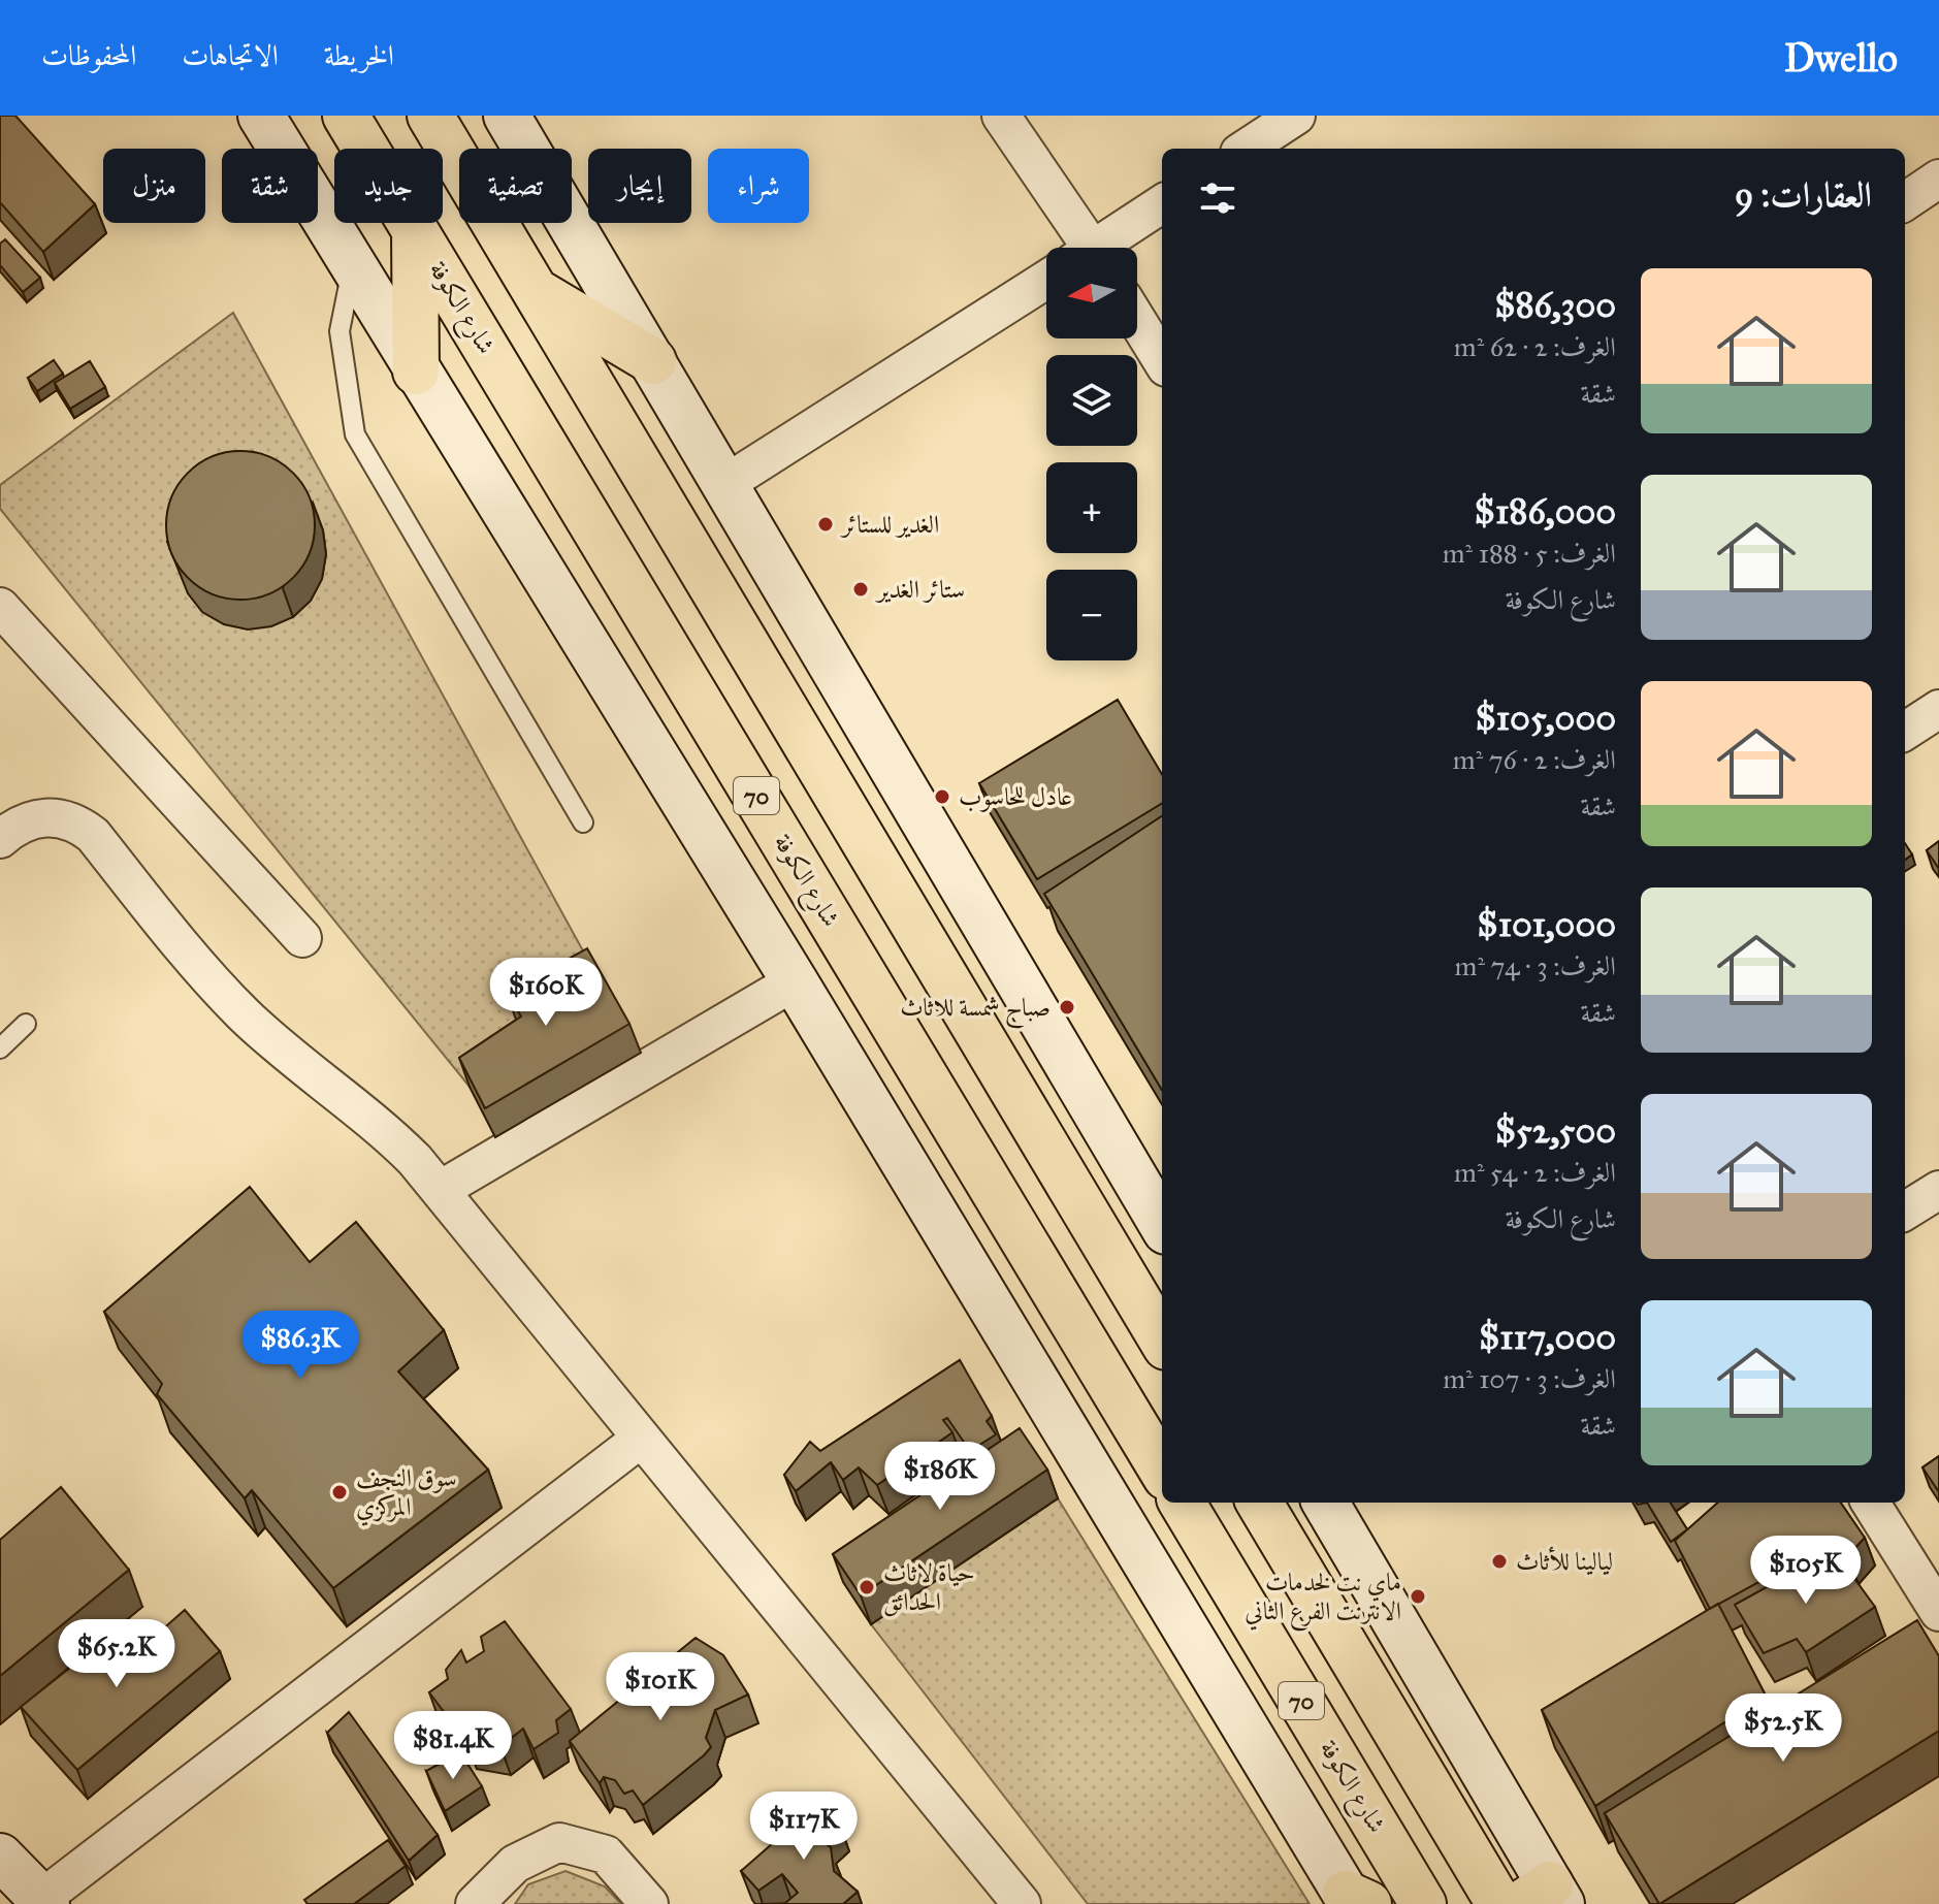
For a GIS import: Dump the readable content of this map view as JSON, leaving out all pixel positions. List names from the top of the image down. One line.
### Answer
{"streets":{"highway":["شارع الكوفة","70"]},"places":["الغدير للستائر","ستائر الغدير","عادل للحاسوب","صباح شمسة للاثاث","سوق النجف المركزي","ليالينا للأثاث","حياة لاثاث الحدائق","ماي نت لخدمات الانترنت الفرع الثاني"],"north":"left","page":{"header":"Dwello","nav":["الخريطة","الاتجاهات","المحفوظات"],"chip":["شراء","إيجار","تصفية","جديد","شقة","منزل"],"heading":"العقارات: 9","map_buttons":["+","−"],"list":[{"name":"$86,300","note":"الغرف: 2 · 62 m² · شقة"},{"name":"$186,000","note":"الغرف: 5 · 188 m² · شارع الكوفة"},{"name":"$105,000","note":"الغرف: 2 · 76 m² · شقة"},{"name":"$101,000","note":"الغرف: 3 · 74 m² · شقة"},{"name":"$52,500","note":"الغرف: 2 · 54 m² · شارع الكوفة"},{"name":"$117,000","note":"الغرف: 3 · 107 m² · شقة"}],"price":["$160K","$86.3K","$186K","$105K","$65.2K","$101K","$52.5K","$81.4K","$117K"]}}
